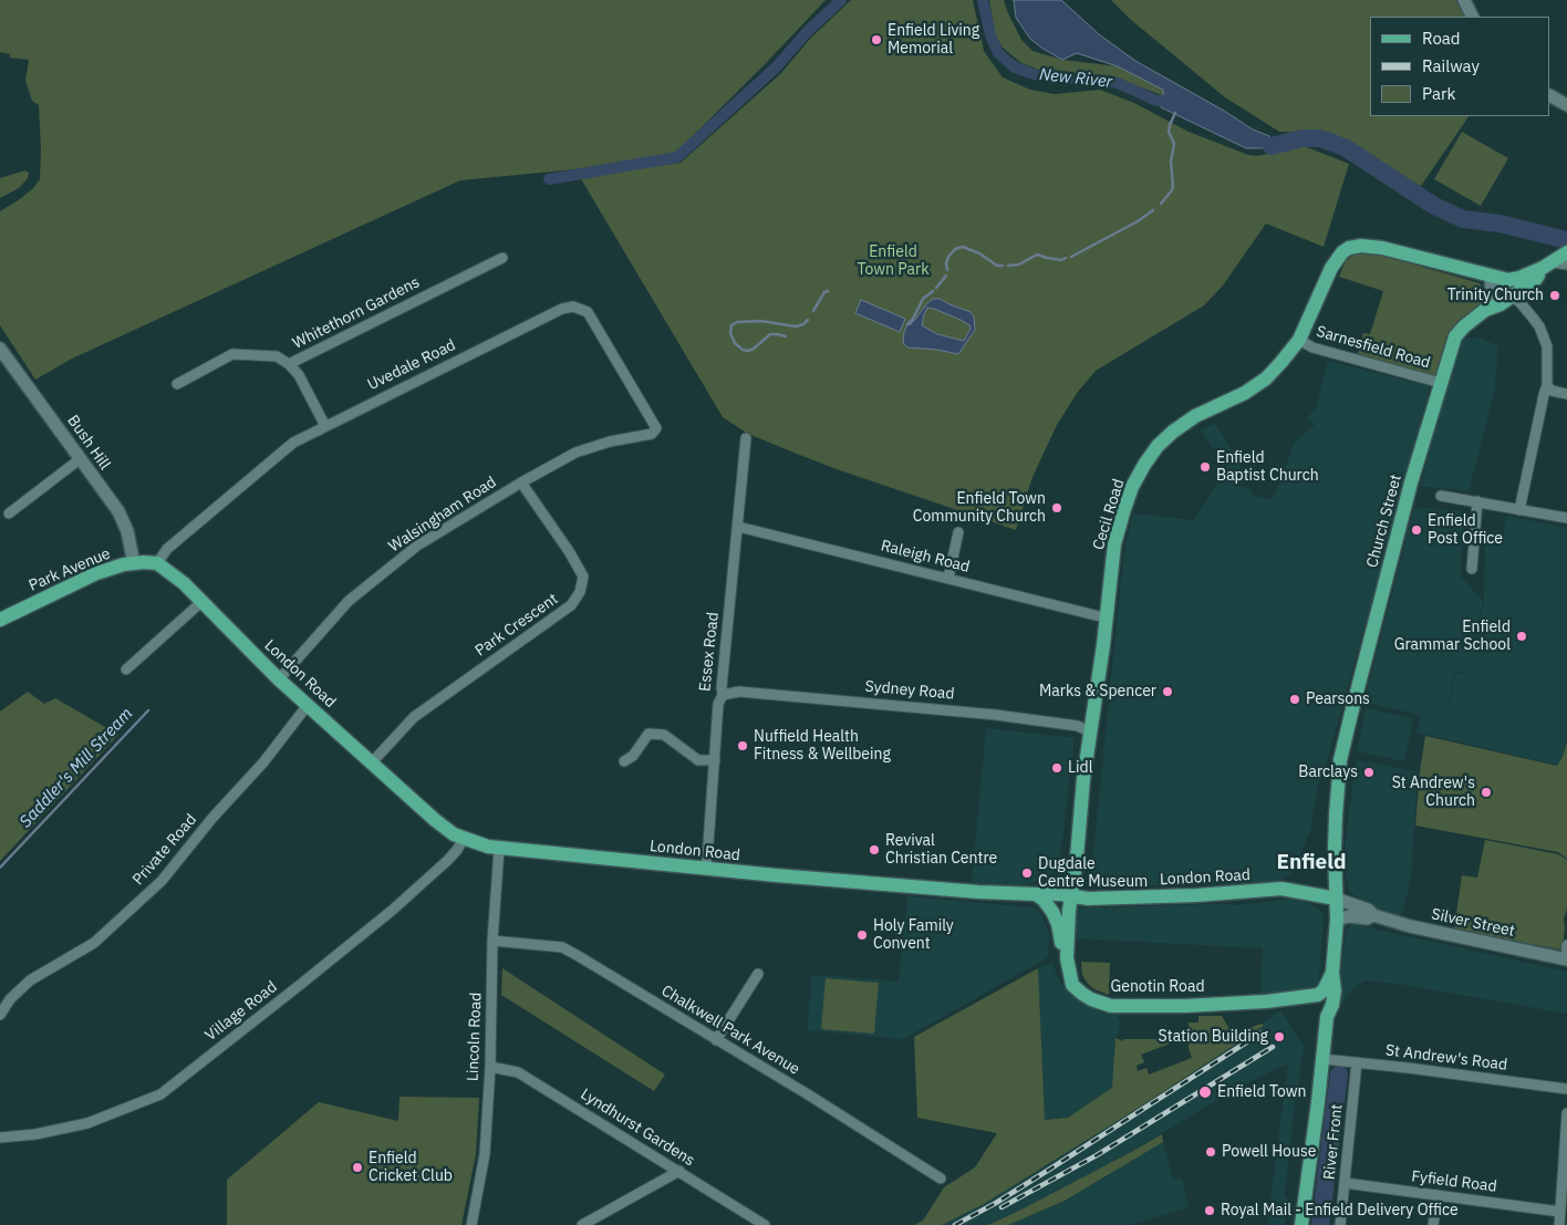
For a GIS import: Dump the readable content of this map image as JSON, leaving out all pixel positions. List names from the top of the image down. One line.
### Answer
{"streets":{"main road":["Cecil Road","Church Street","Park Avenue","London Road","Genotin Road"],"street":["Whitethorn Gardens","Sarnesfield Road","Uvedale Road","Bush Hill","Walsingham Road","Raleigh Road","Park Crescent","Essex Road","Sydney Road","Private Road","Silver Street","Village Road","Chalkwell Park Avenue","Lincoln Road","St Andrew's Road","Lyndhurst Gardens","River Front","Fyfield Road"]},"crossings":[["Whitethorn Gardens","Uvedale Road"],["Sarnesfield Road","Cecil Road"],["Sarnesfield Road","Church Street"],["Uvedale Road","Walsingham Road"],["Uvedale Road","Park Avenue"],["Uvedale Road","London Road"],["Bush Hill","Park Avenue"],["Walsingham Road","Park Crescent"],["Walsingham Road","London Road"],["Cecil Road","Church Street"],["Cecil Road","Raleigh Road"],["Cecil Road","London Road"],["Cecil Road","Sydney Road"],["Cecil Road","Genotin Road"],["Church Street","London Road"],["Church Street","Silver Street"],["Church Street","St Andrew's Road"],["Raleigh Road","Essex Road"],["Park Avenue","London Road"],["Park Crescent","London Road"],["Essex Road","London Road"],["Essex Road","Sydney Road"],["London Road","Private Road"],["London Road","Silver Street"],["London Road","Genotin Road"],["London Road","Village Road"],["London Road","Lincoln Road"],["Chalkwell Park Avenue","Lincoln Road"],["Lincoln Road","Lyndhurst Gardens"],["St Andrew's Road","River Front"],["River Front","Fyfield Road"]],"districts":["Enfield"],"water":["New River","Saddler's Mill Stream"],"parks":["Enfield Town Park"],"places":["Enfield Living Memorial","Trinity Church","Enfield Baptist Church","Enfield Town Community Church","Enfield Post Office","Enfield Grammar School","Marks & Spencer","Pearsons","Nuffield Health Fitness & Wellbeing","Lidl","Barclays","St Andrew's Church","Revival Christian Centre","Dugdale Centre Museum","Holy Family Convent","Station Building","Enfield Town","Powell House","Enfield Cricket Club","Royal Mail - Enfield Delivery Office"],"legend":["Road","Railway","Park"]}
